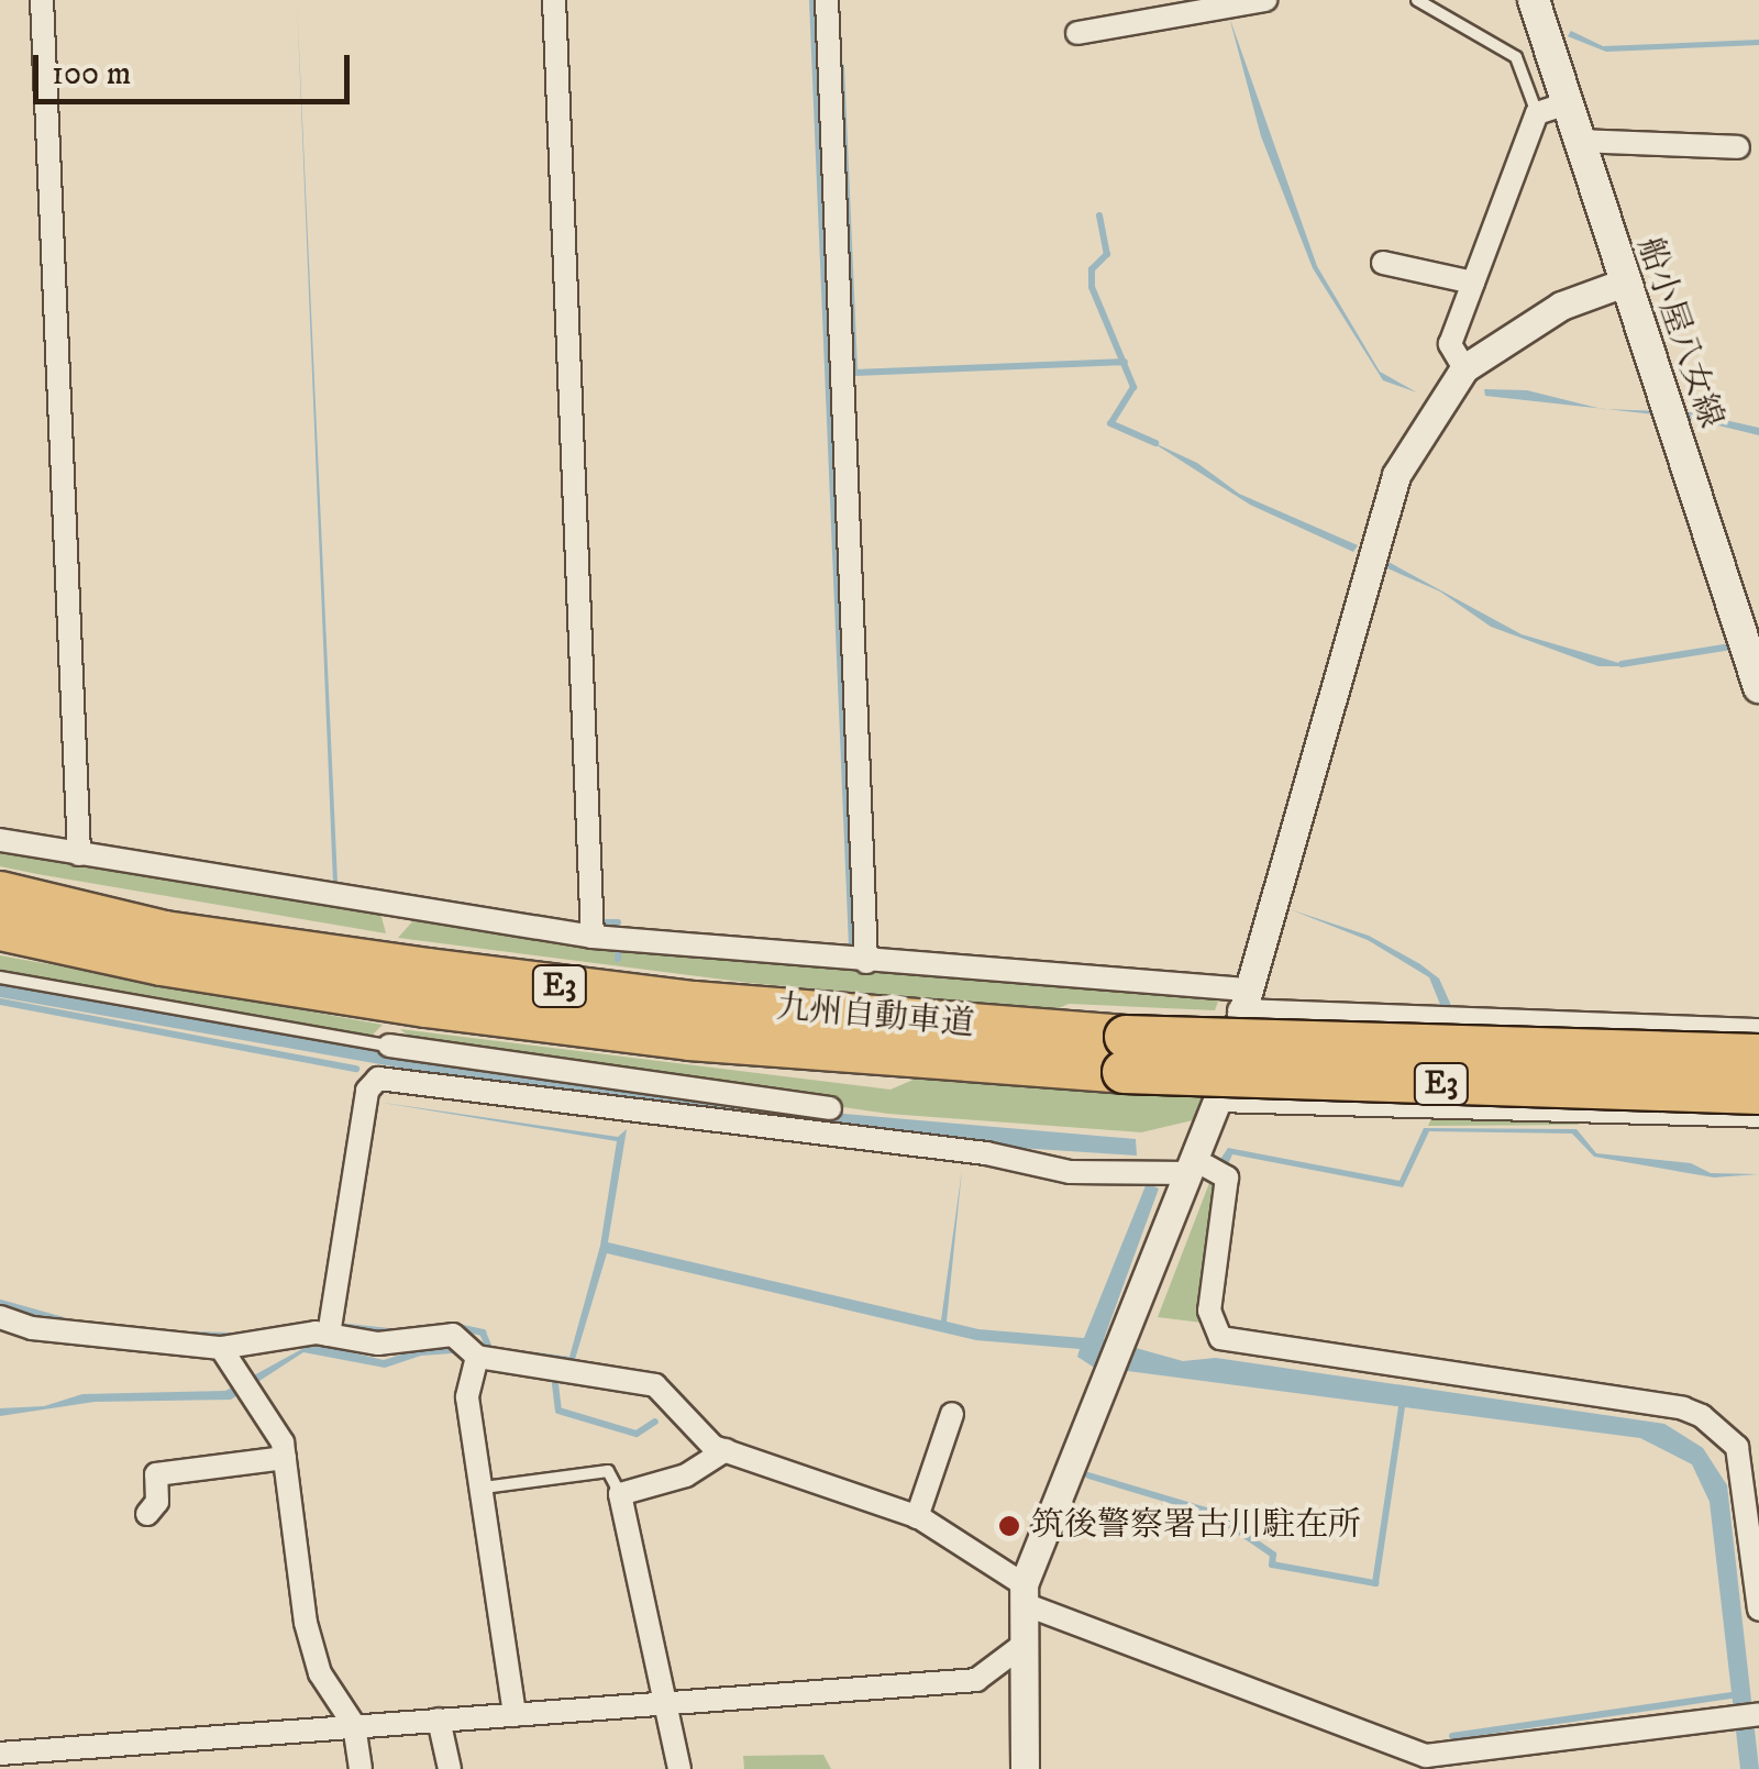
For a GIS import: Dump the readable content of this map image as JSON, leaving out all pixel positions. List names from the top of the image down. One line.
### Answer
{"streets":{"highway":["E3","九州自動車道"],"main road":["船小屋八女線"]},"places":["筑後警察署古川駐在所"],"scale_bar":"100 m"}
